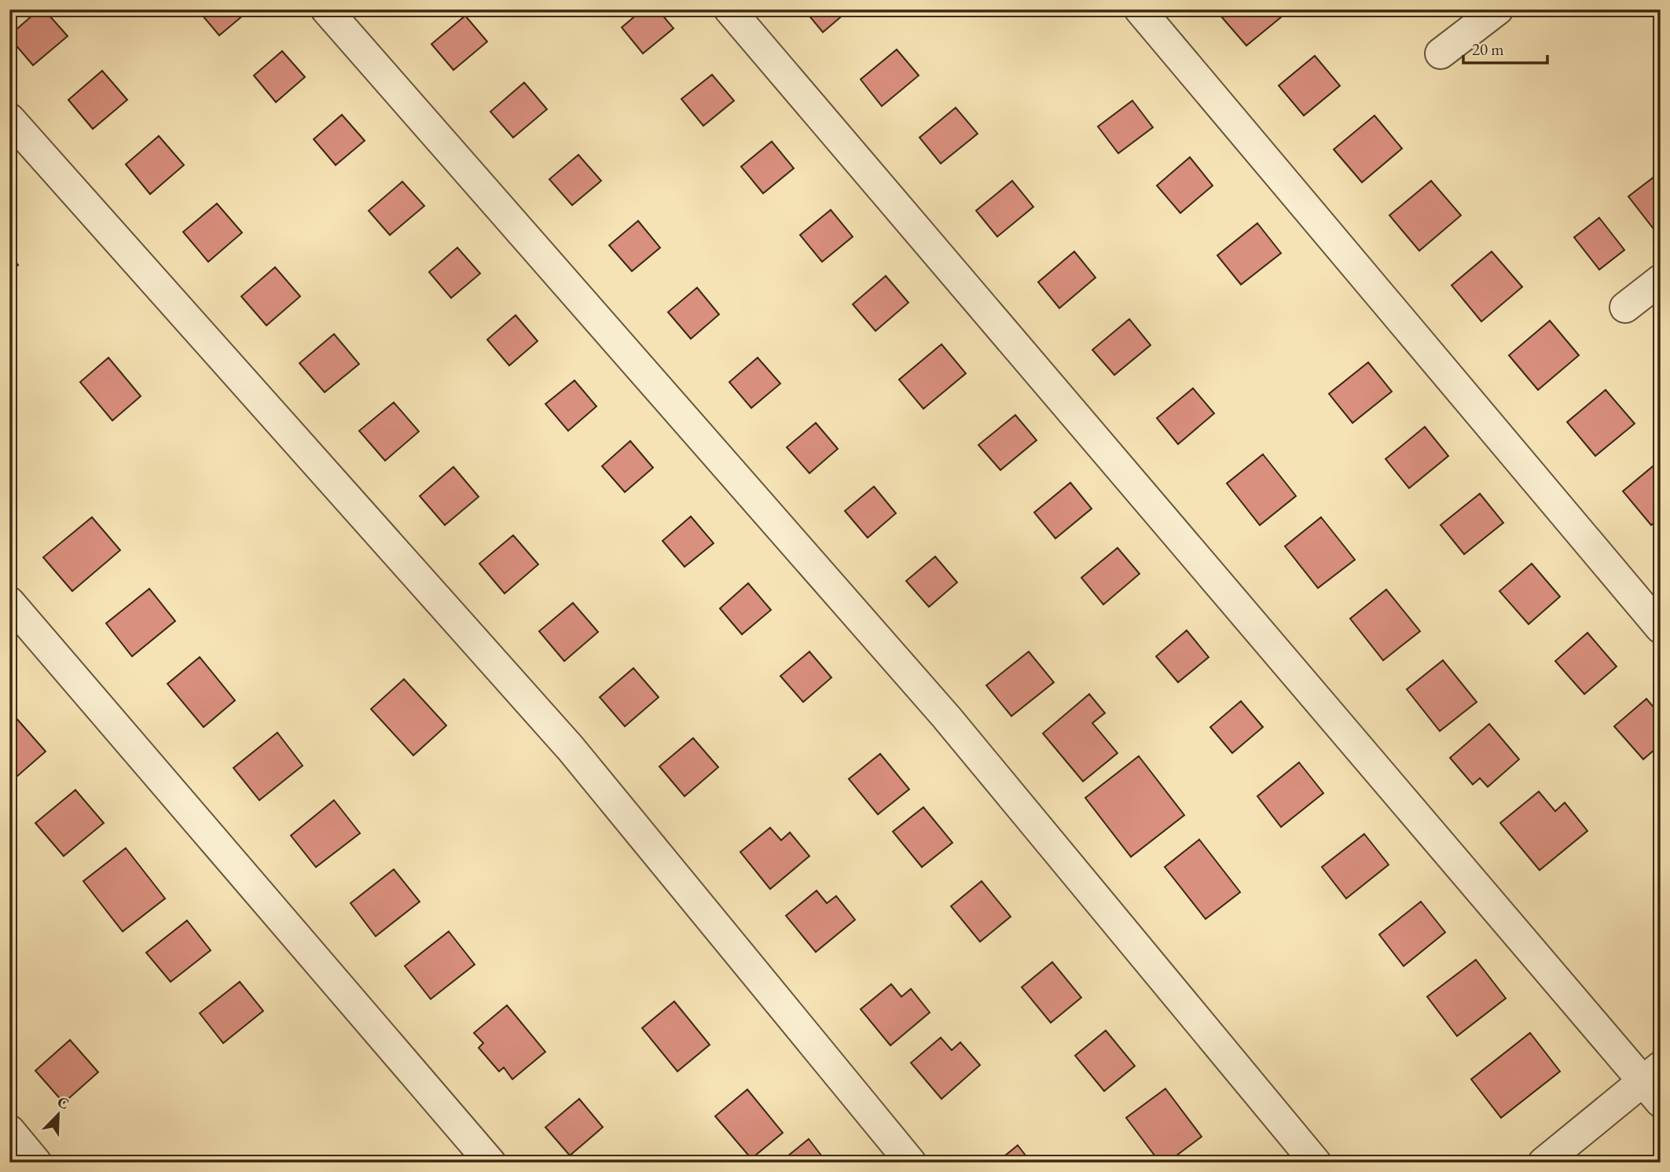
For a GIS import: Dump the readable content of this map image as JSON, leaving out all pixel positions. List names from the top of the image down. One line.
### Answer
{"scale_bar":"20 m","north":"top right"}
